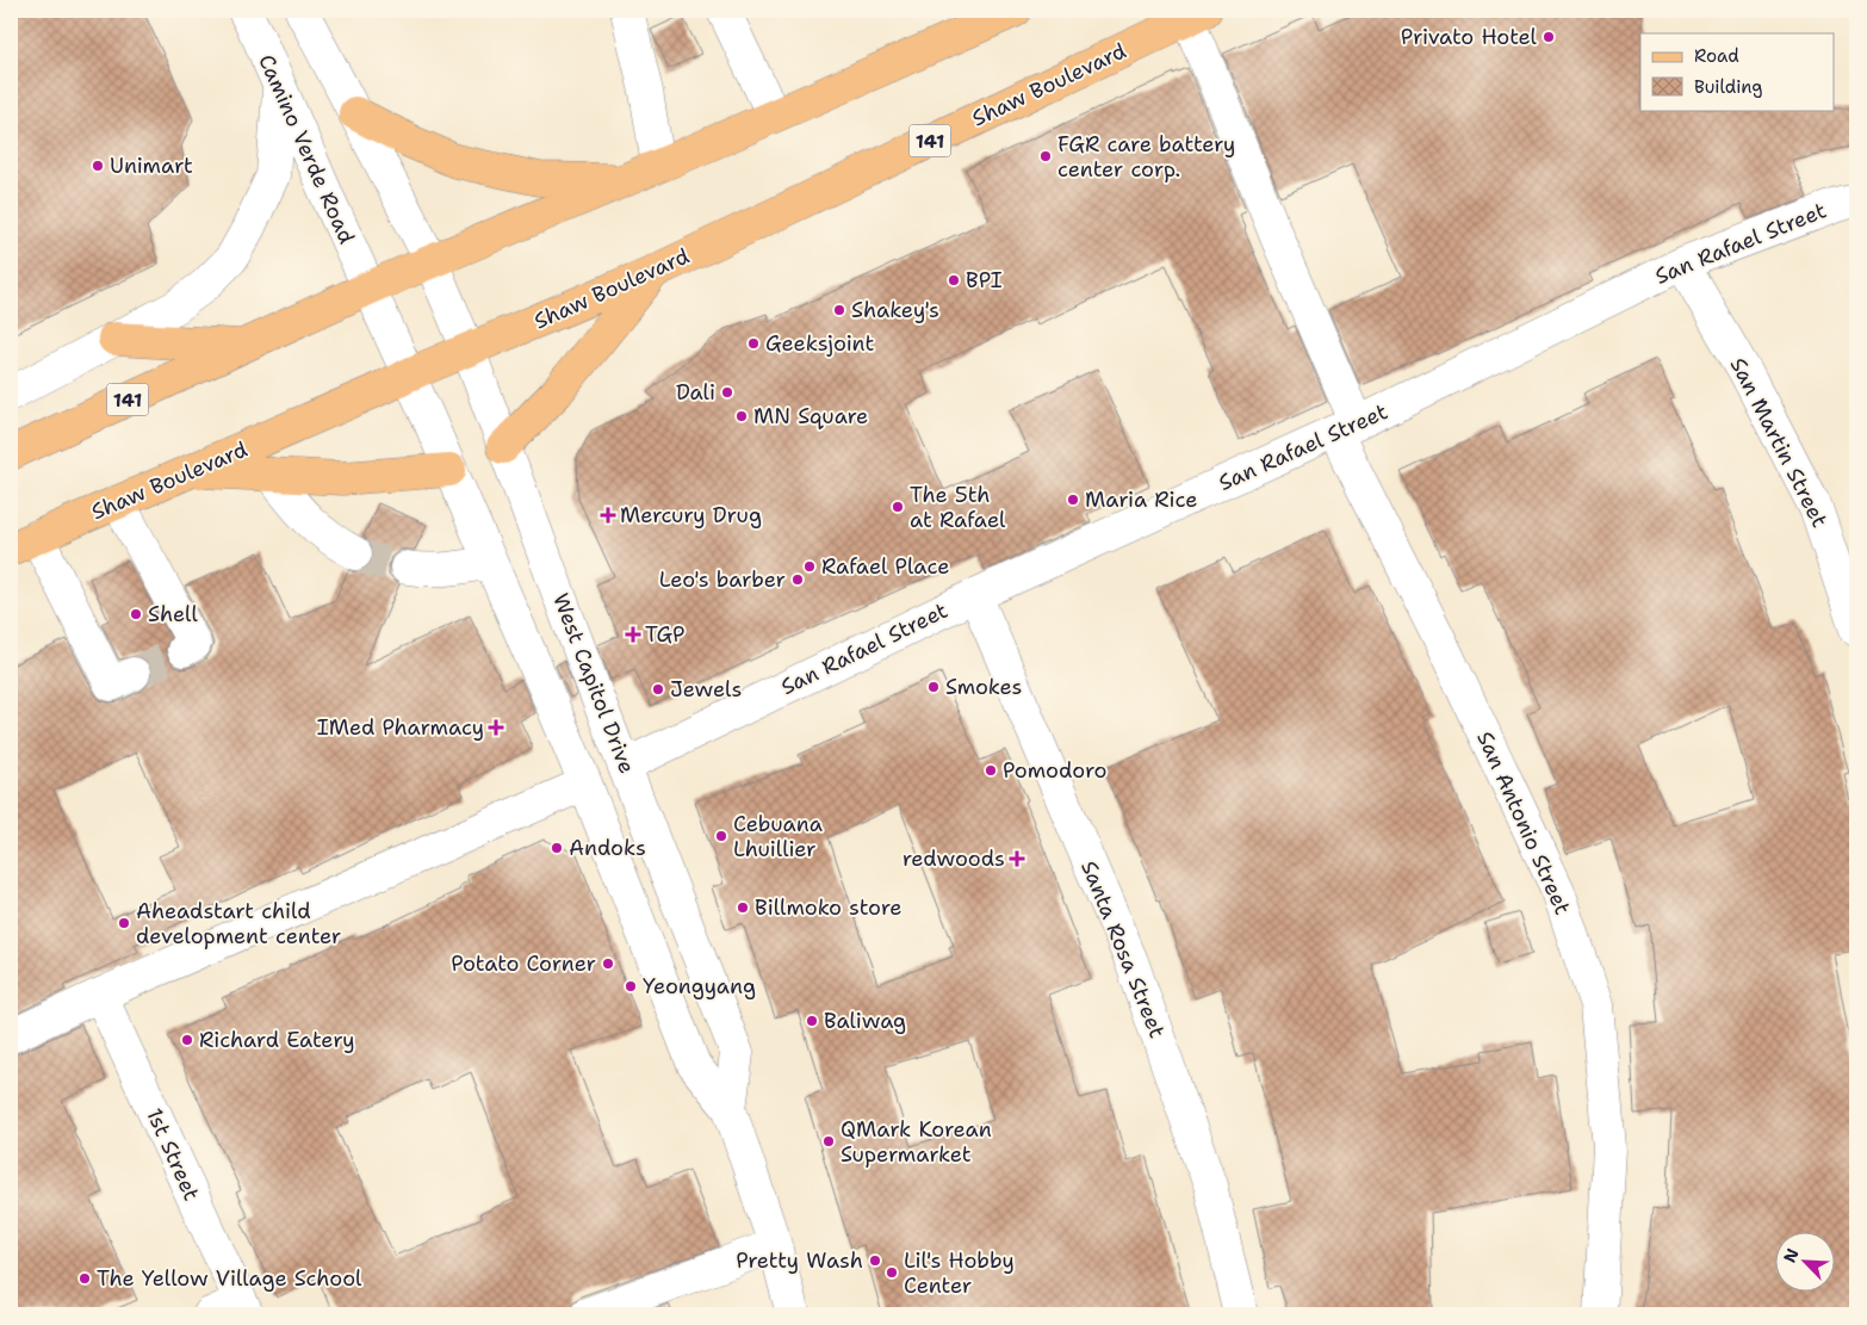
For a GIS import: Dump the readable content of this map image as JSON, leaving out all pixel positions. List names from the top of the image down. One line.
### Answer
{"streets":{"main road":["Shaw Boulevard","141"],"street":["Camino Verde Road","San Rafael Street","San Martin Street","West Capitol Drive","San Antonio Street","Santa Rosa Street","1st Street"]},"crossings":[["Shaw Boulevard","West Capitol Drive"],["Shaw Boulevard","San Antonio Street"],["141","Camino Verde Road"],["141","West Capitol Drive"],["Camino Verde Road","West Capitol Drive"],["San Rafael Street","San Martin Street"],["San Rafael Street","West Capitol Drive"],["San Rafael Street","San Antonio Street"],["San Rafael Street","Santa Rosa Street"]],"places":{"other":["Privato Hotel","FGR care battery center corp.","Unimart","BPI","Shakey's","Geeksjoint","Dali","MN Square","Maria Rice","The 5th at Rafael","Rafael Place","Leo's barber","Shell","Smokes","Jewels","Pomodoro","Cebuana Lhuillier","Andoks","Billmoko store","Aheadstart child development center","Potato Corner","Yeongyang","Baliwag","Richard Eatery","QMark Korean Supermarket","Pretty Wash","Lil's Hobby Center","The Yellow Village School"],"health":["Mercury Drug","TGP","IMed Pharmacy","redwoods"]},"legend":["Road","Building"],"north":"top left"}
